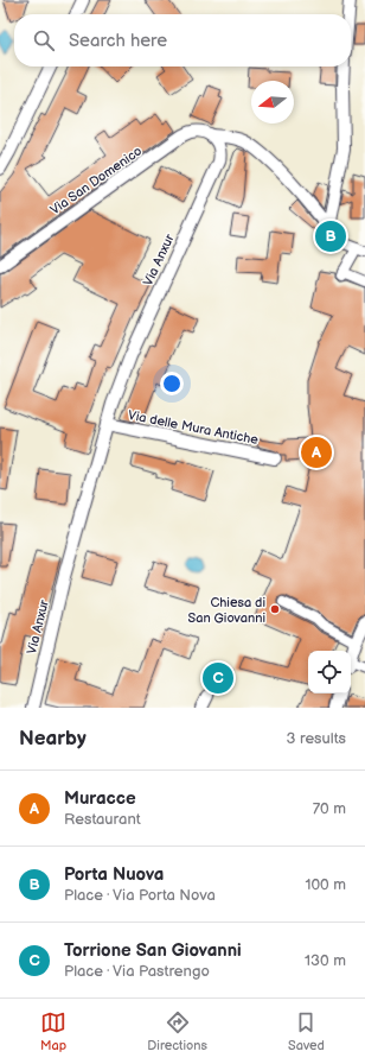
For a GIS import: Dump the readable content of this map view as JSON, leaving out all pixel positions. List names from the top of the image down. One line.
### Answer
{"streets":{"street":["Via San Domenico","Via Anxur","Via delle Mura Antiche"]},"crossings":[["Via San Domenico","Via Anxur"],["Via Anxur","Via delle Mura Antiche"]],"places":["Chiesa di San Giovanni"],"north":"left","page":{"search":"Search here","pins":["B","A","C"],"heading":["Nearby","3 results"],"list":[{"mark":"A","name":"Muracce","note":"Restaurant","value":"70 m"},{"mark":"B","name":"Porta Nuova","note":"Place · Via Porta Nova","value":"100 m"},{"mark":"C","name":"Torrione San Giovanni","note":"Place · Via Pastrengo","value":"130 m"}],"nav":["Map","Directions","Saved"]}}
